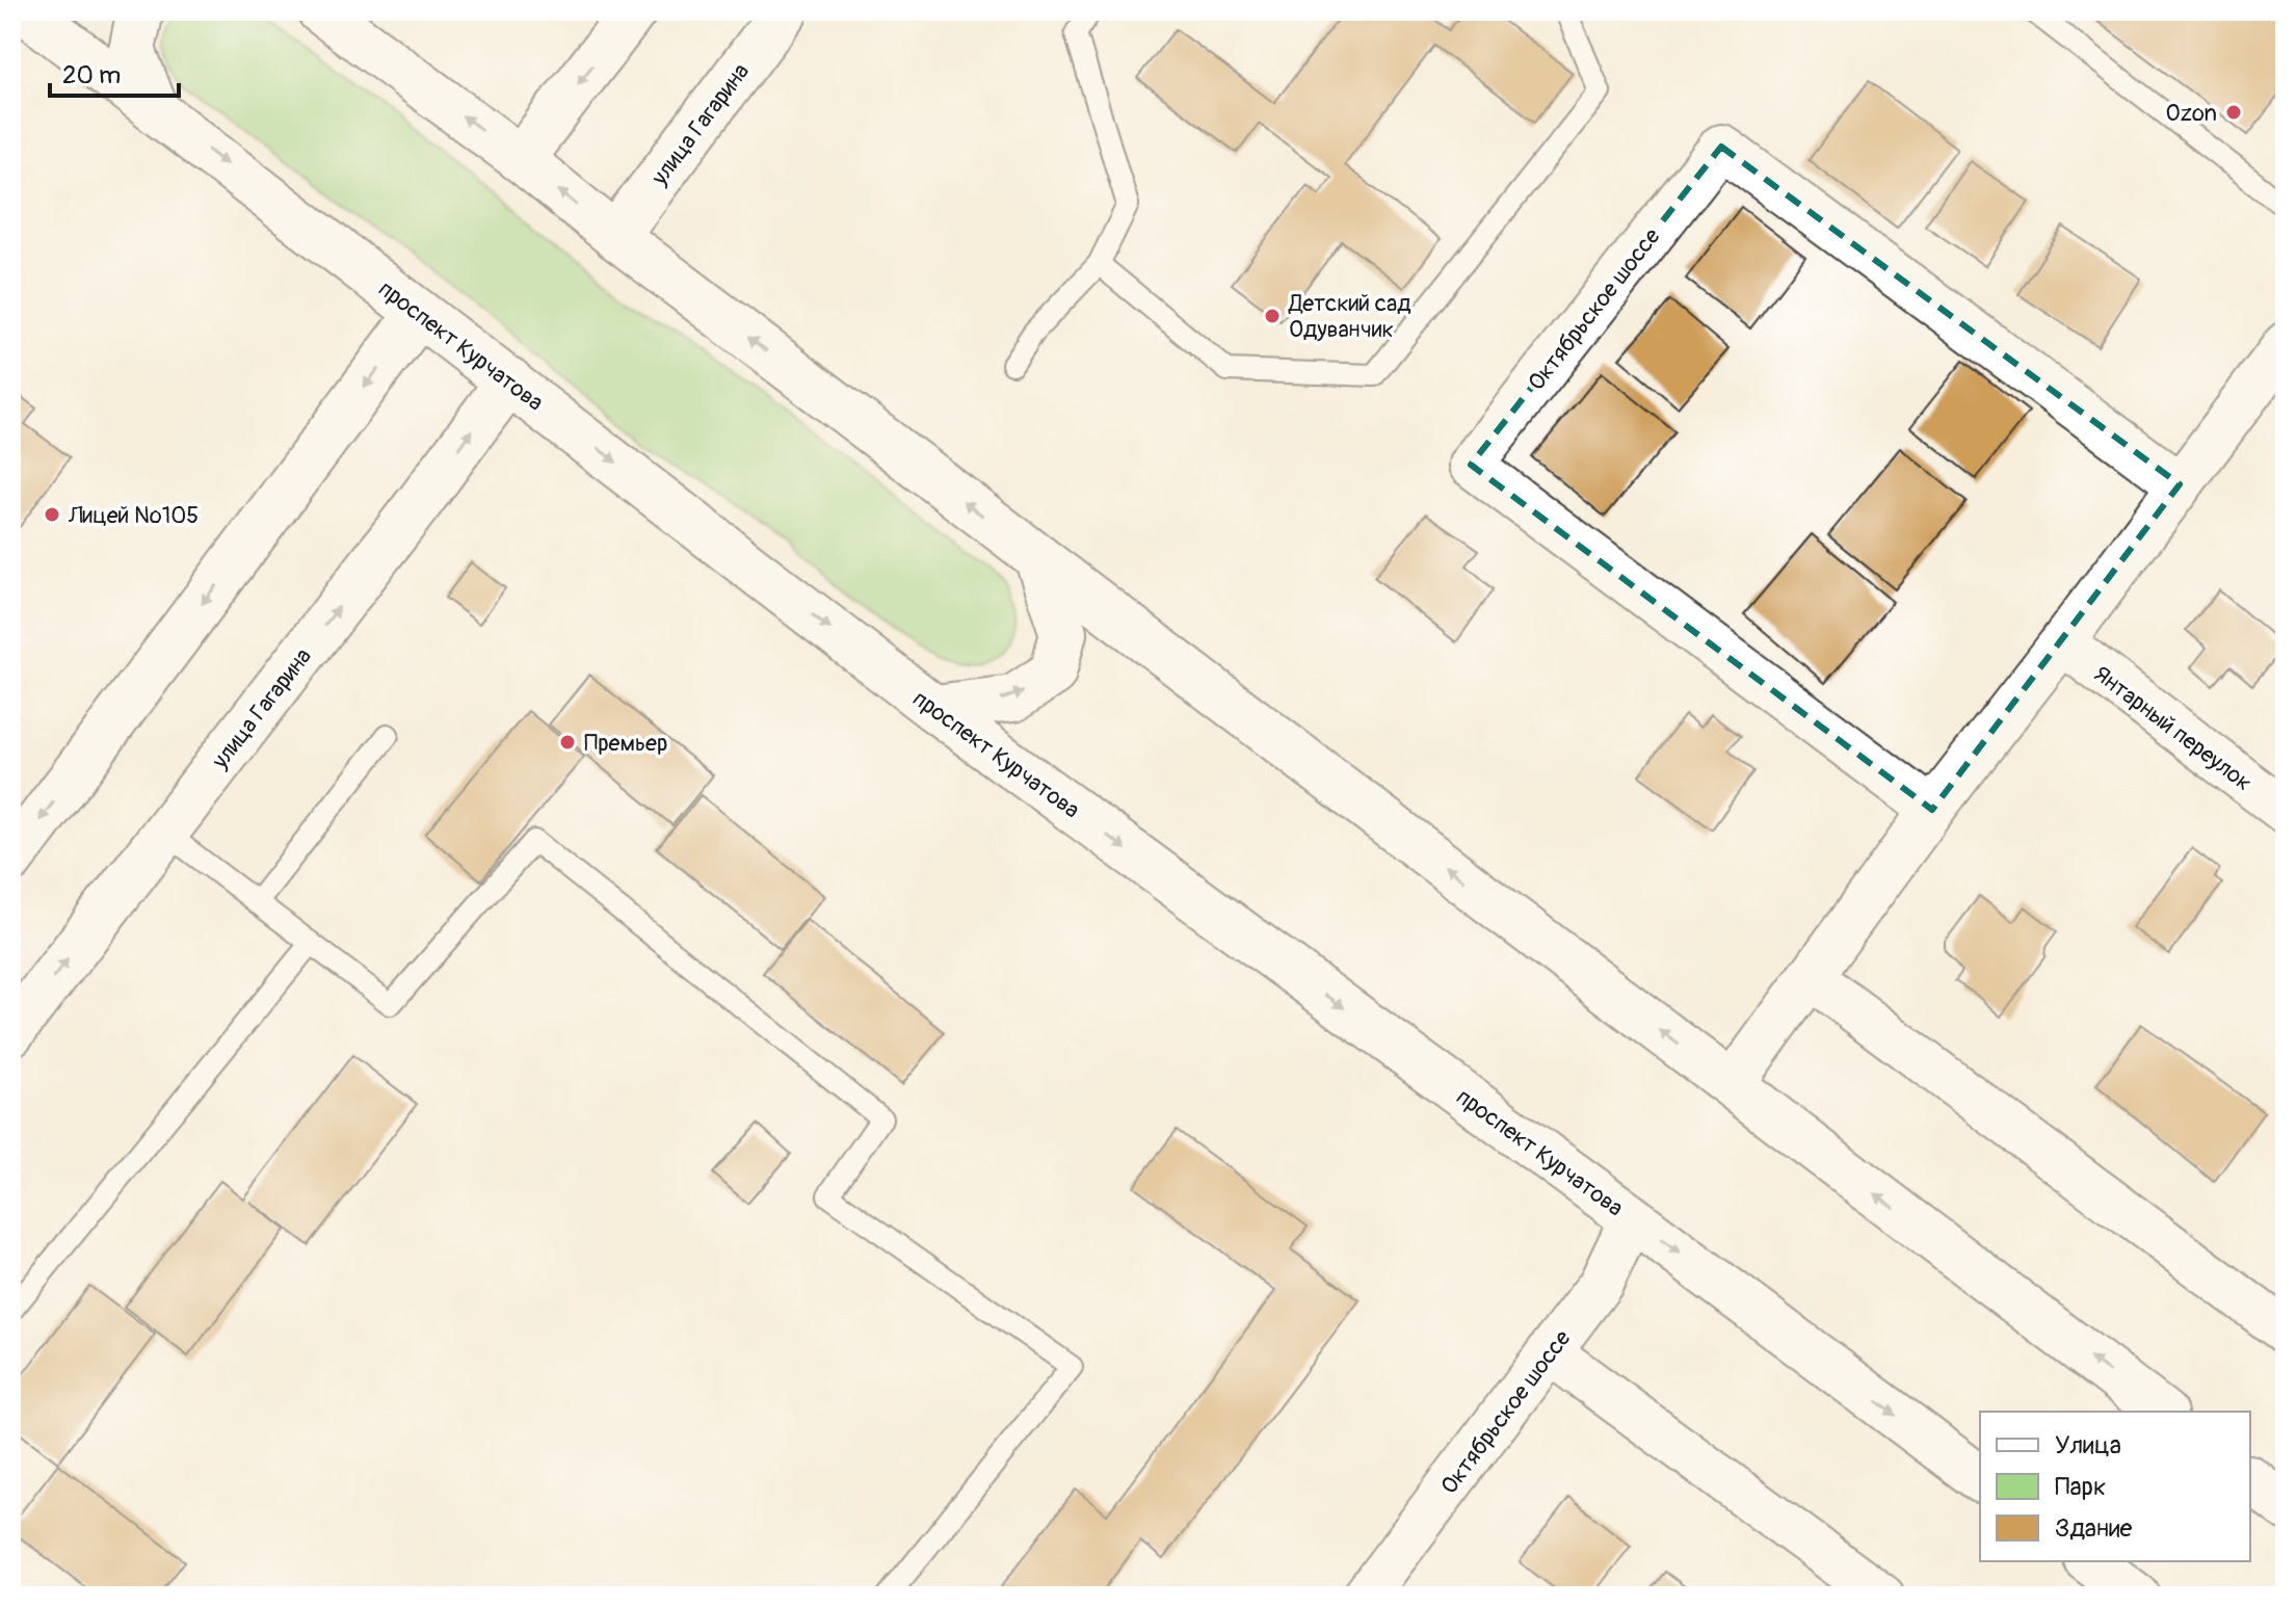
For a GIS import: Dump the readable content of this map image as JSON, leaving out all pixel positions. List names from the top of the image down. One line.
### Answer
{"streets":{"main road":["улица Гагарина","проспект Курчатова"],"street":["Октябрьское шоссе","Янтарный переулок"]},"crossings":[["улица Гагарина","проспект Курчатова"],["Октябрьское шоссе","проспект Курчатова"]],"places":["Ozon","Детский сад Одуванчик","Лицей №105","Премьер"],"legend":["Улица","Парк","Здание"],"scale_bar":"20 m"}
